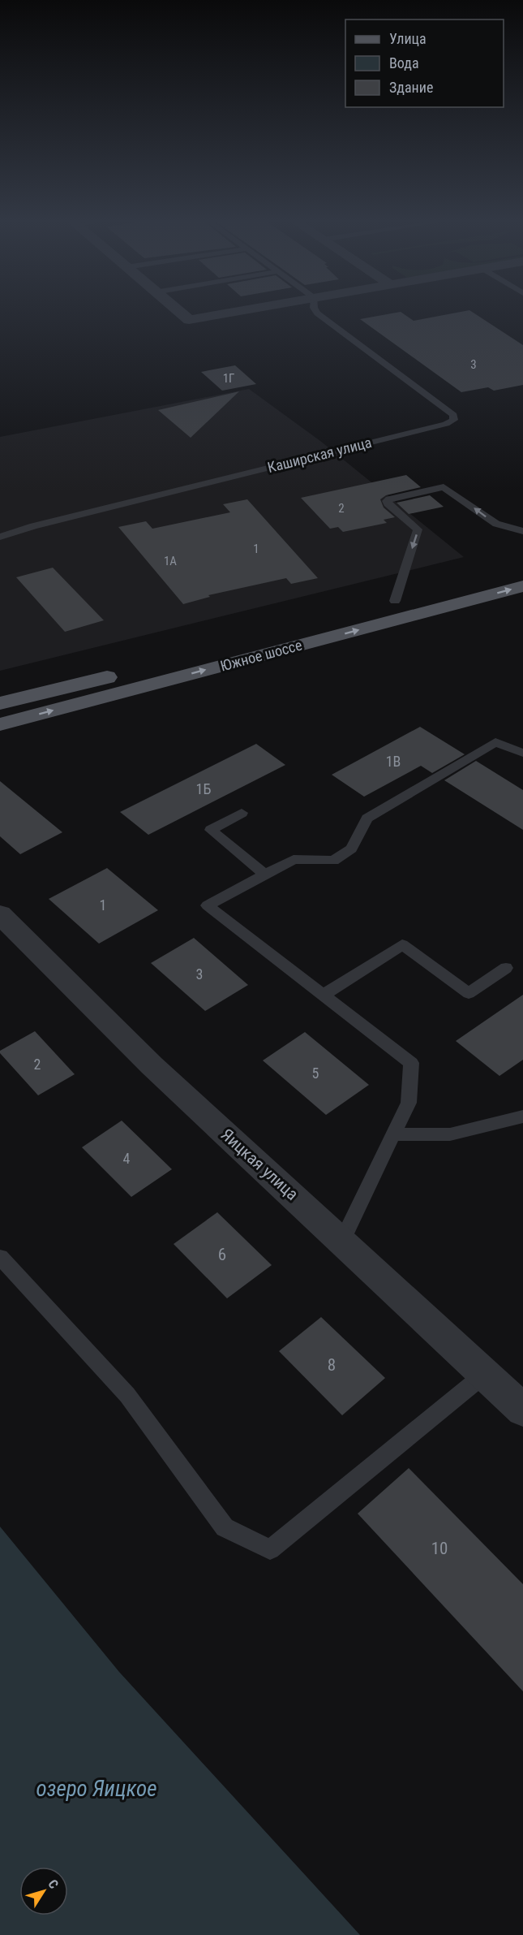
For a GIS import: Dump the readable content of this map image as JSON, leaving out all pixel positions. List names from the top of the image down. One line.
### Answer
{"streets":{"main road":["Южное шоссе"],"street":["Яицкая улица"],"lane":["Каширская улица"]},"water":["озеро Яицкое"],"house_numbers":["3","1Г","2","1","1А","1В","1Б","1","3","2","5","4","6","8","10"],"legend":["Улица","Вода","Здание"],"north":"top right"}
